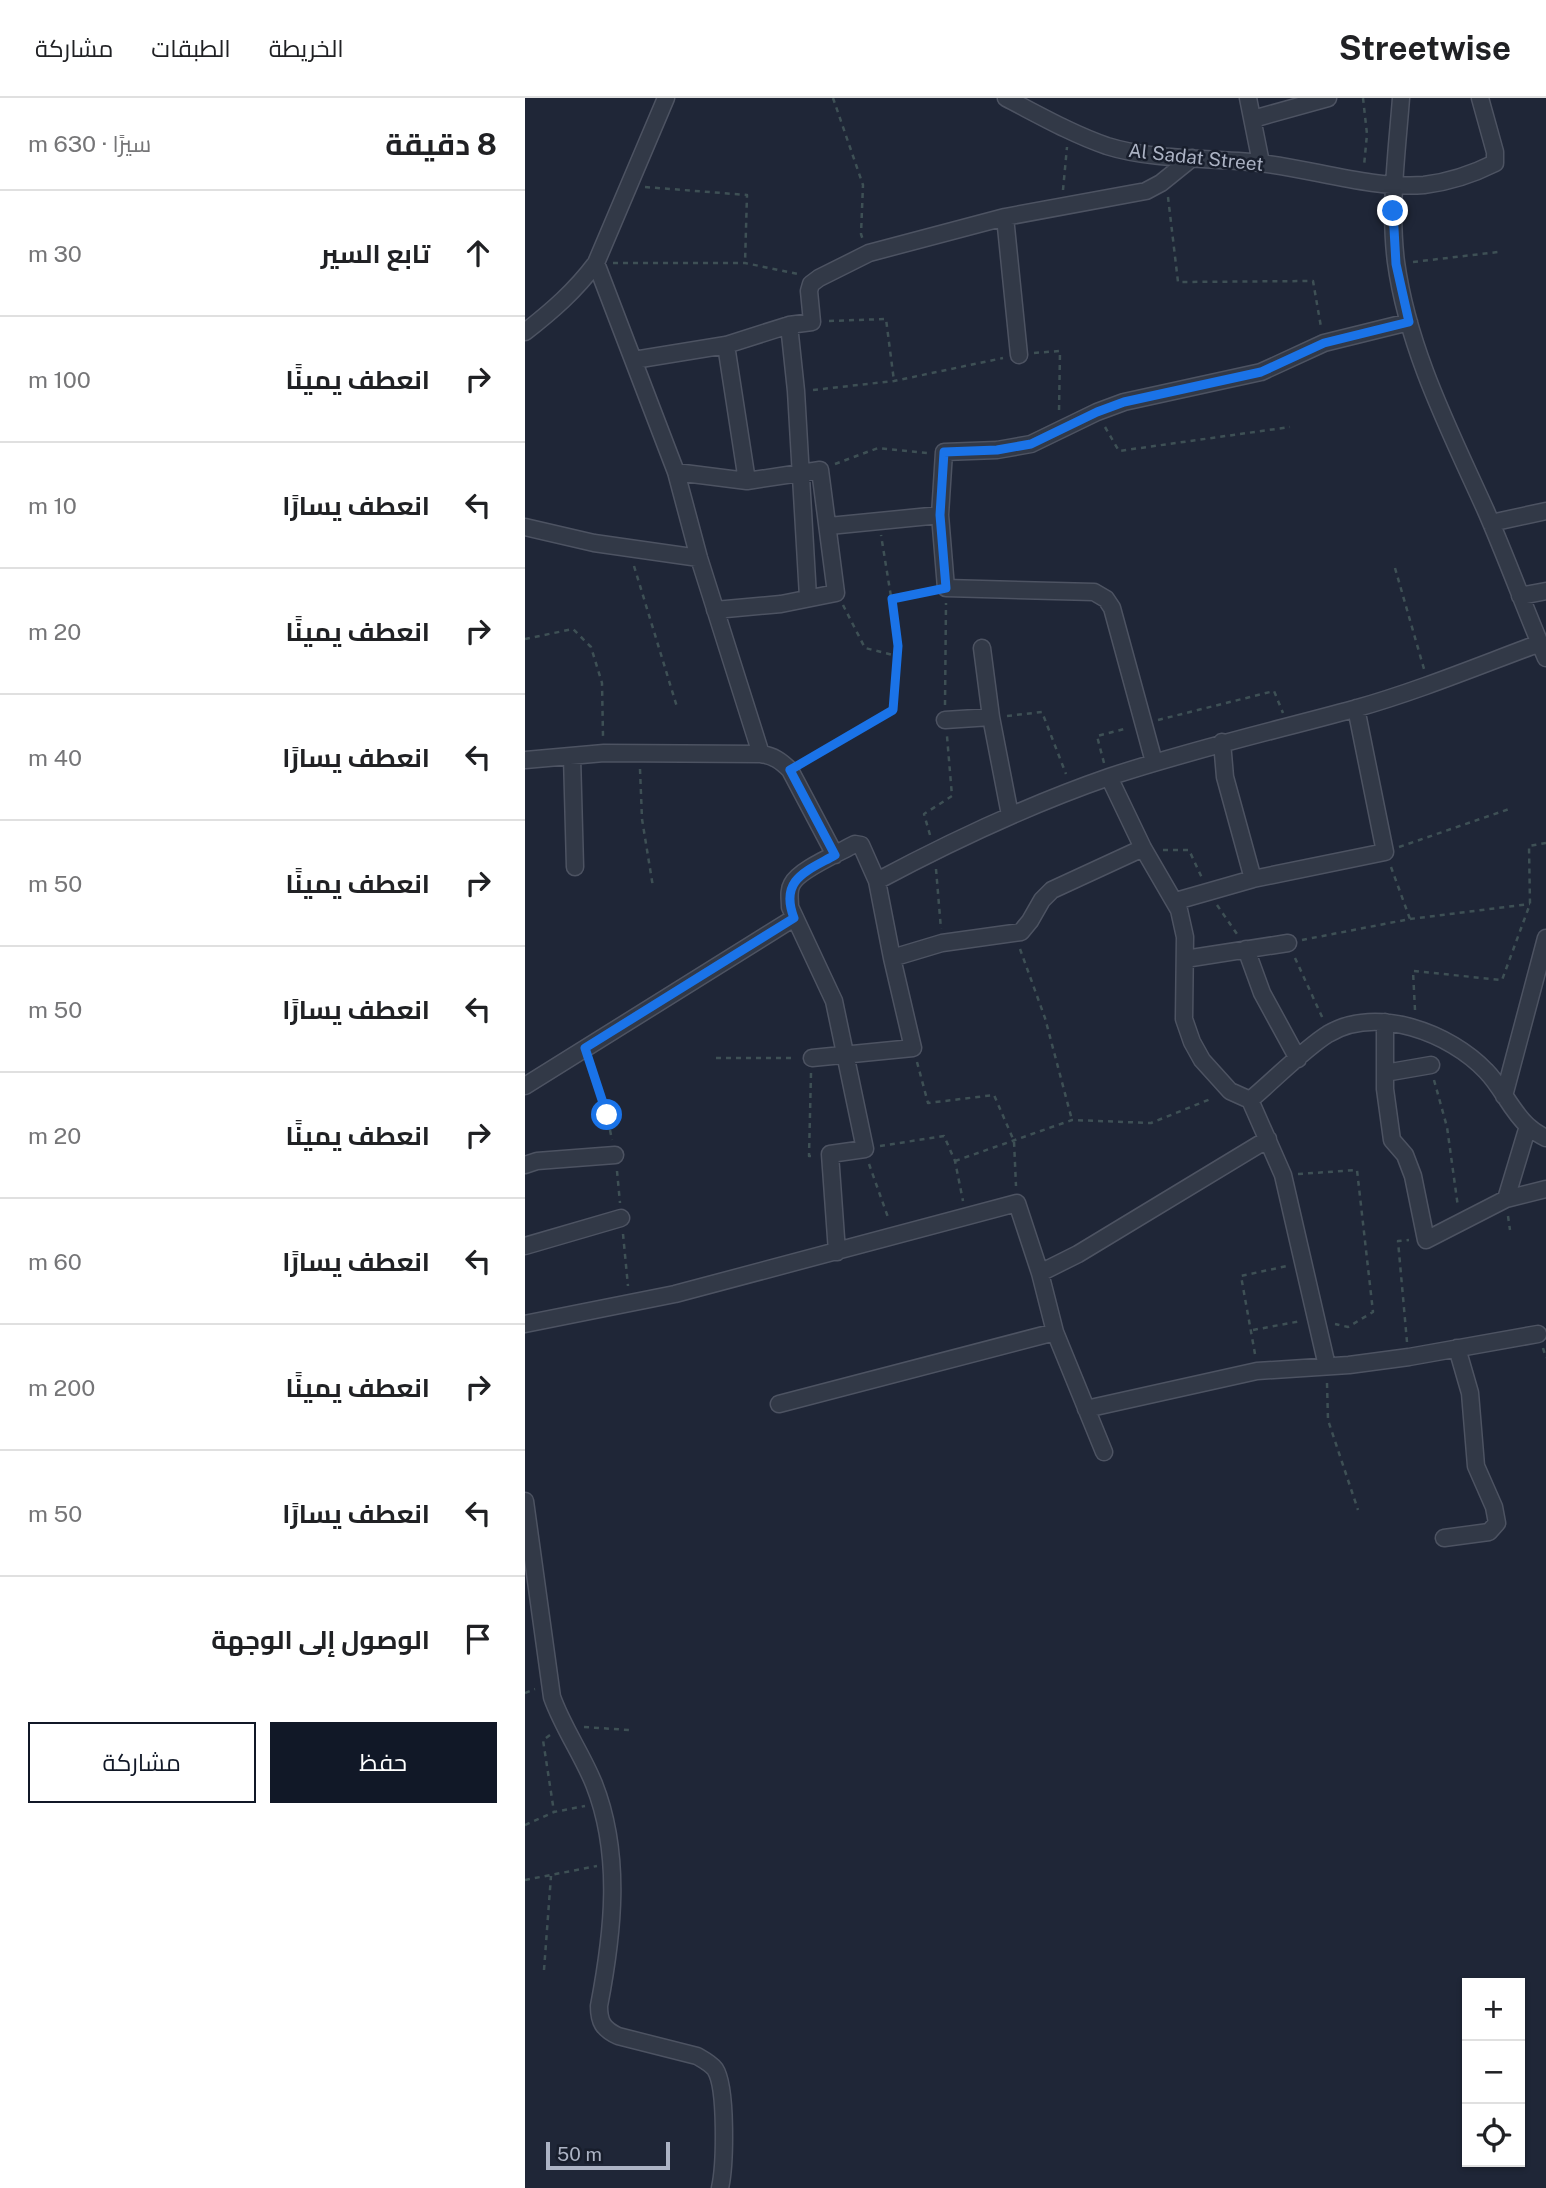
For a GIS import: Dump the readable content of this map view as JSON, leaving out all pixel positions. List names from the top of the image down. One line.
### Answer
{"streets":{"street":["Al Sadat Street"]},"scale_bar":"50 m","page":{"header":"Streetwise","nav":["الخريطة","الطبقات","مشاركة"],"heading":["8 دقيقة","سيرًا · 630 m"],"list":[["تابع السير","30 m"],["انعطف يمينًا","100 m"],["انعطف يسارًا","10 m"],["انعطف يمينًا","20 m"],["انعطف يسارًا","40 m"],["انعطف يمينًا","50 m"],["انعطف يسارًا","50 m"],["انعطف يمينًا","20 m"],["انعطف يسارًا","60 m"],["انعطف يمينًا","200 m"],["انعطف يسارًا","50 m"],"الوصول إلى الوجهة"],"buttons":["حفظ","مشاركة"],"map_buttons":["+","−"],"scale":"50 m"}}
